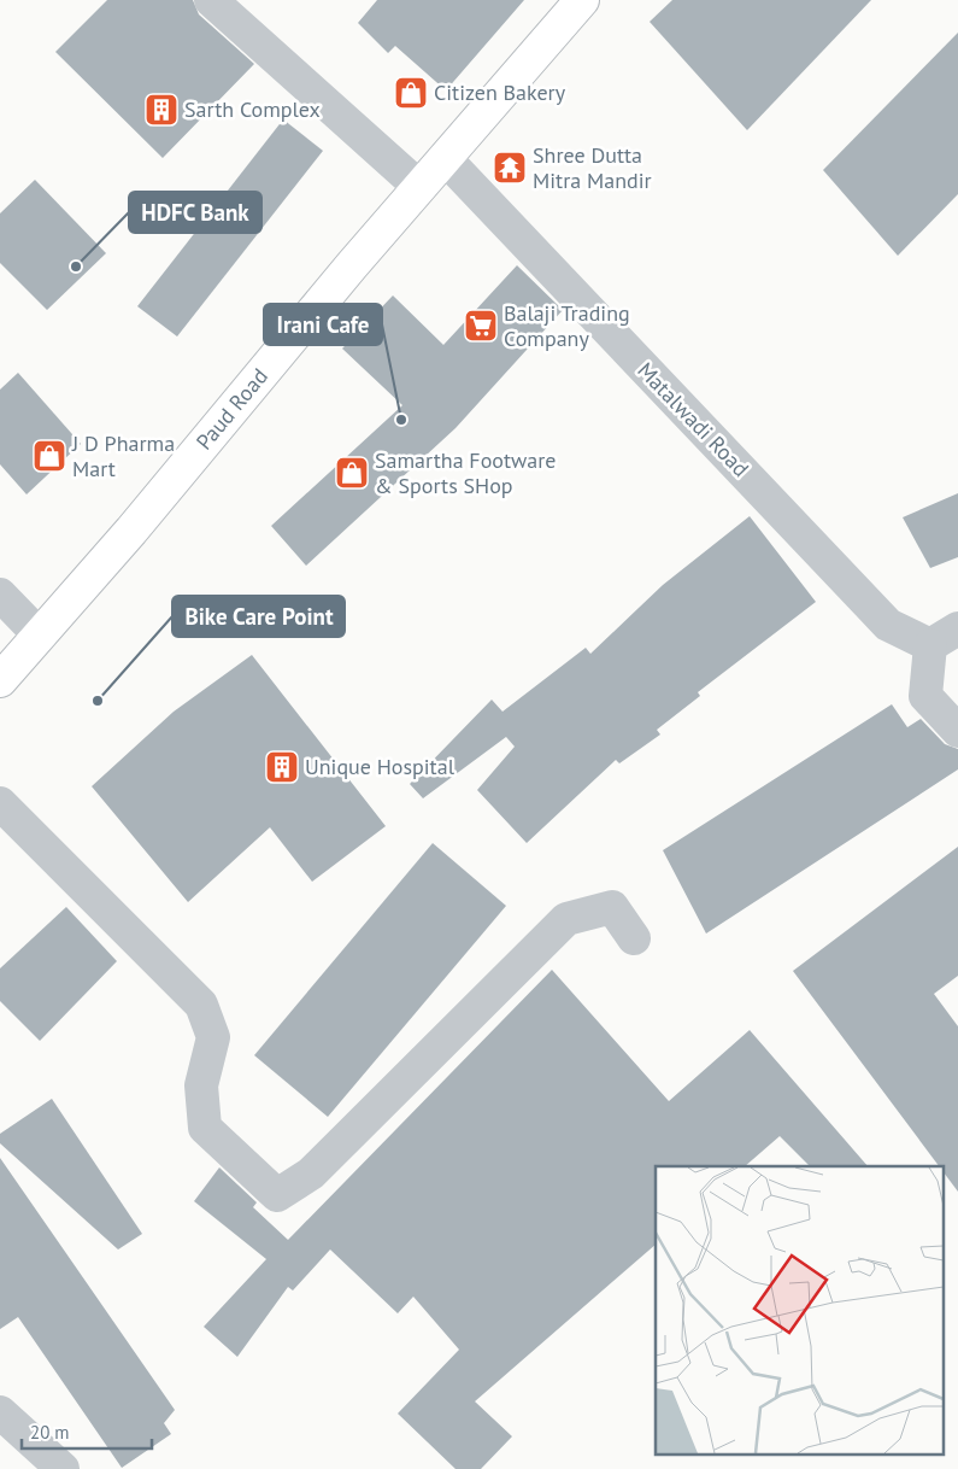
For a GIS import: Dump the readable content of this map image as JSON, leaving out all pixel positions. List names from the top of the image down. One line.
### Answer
{"streets":{"main road":["Paud Road"],"street":["Matalwadi Road"]},"crossings":[["Paud Road","Matalwadi Road"]],"places":{"shop":["Citizen Bakery","J D Pharma Mart","Samartha Footware & Sports SHop"],"building":["Sarth Complex","Unique Hospital"],"temple":["Shree Dutta Mitra Mandir"],"other":["HDFC Bank","Irani Cafe","Bike Care Point"],"supermarket":["Balaji Trading Company"]},"scale_bar":"20 m"}
